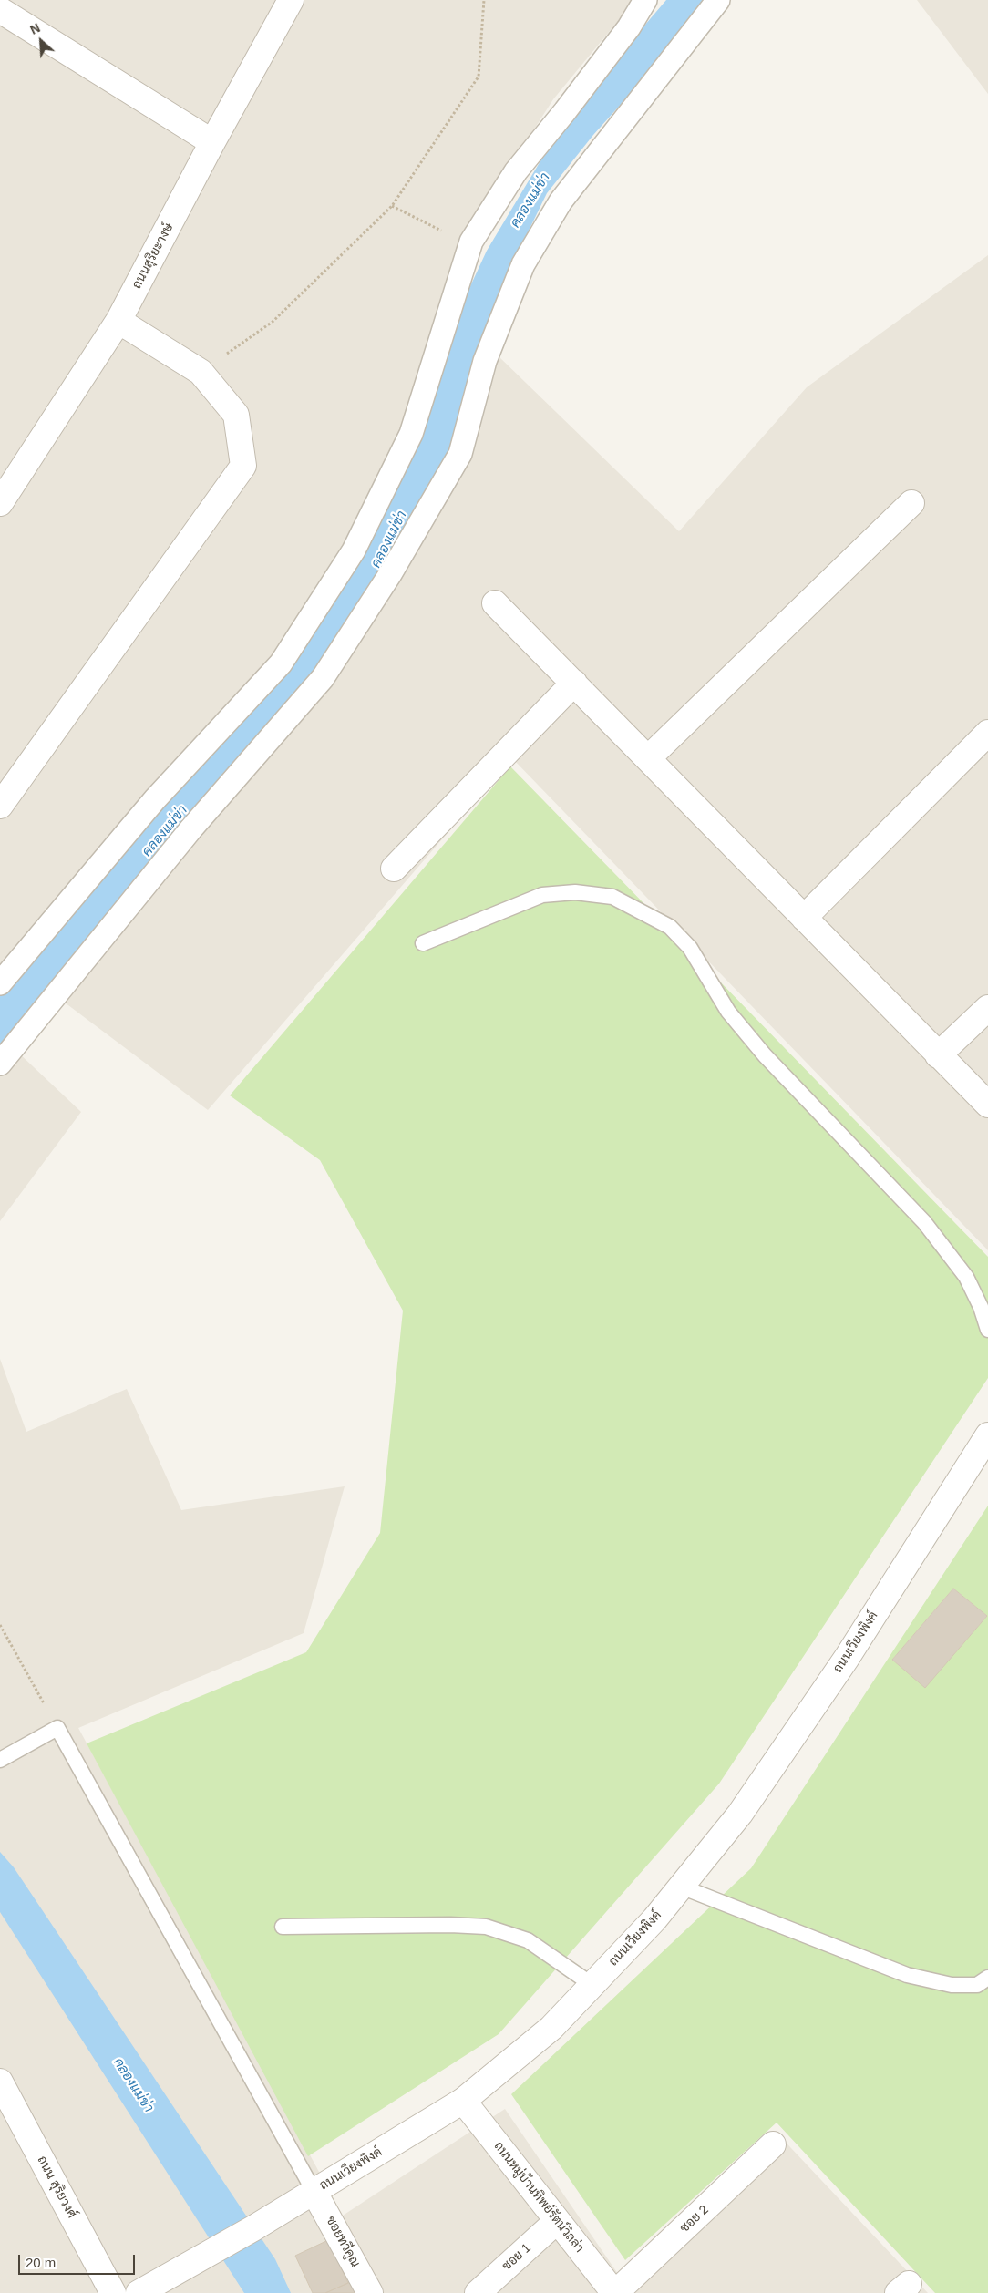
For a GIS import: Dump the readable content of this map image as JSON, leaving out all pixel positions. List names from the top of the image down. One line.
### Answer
{"streets":{"street":["ถนนสุริยะางษ์","ถนนเวียงพิงค์","ถนน สุริยวงศ์","ถนนหมู่บ้านทิพย์รัตน์วิลล่า","ซอย 2","ซอยทวีคูณ","ซอย 1"]},"crossings":[["ถนนเวียงพิงค์","ถนนหมู่บ้านทิพย์รัตน์วิลล่า"],["ถนนเวียงพิงค์","ซอยทวีคูณ"],["ถนนหมู่บ้านทิพย์รัตน์วิลล่า","ซอย 2"],["ถนนหมู่บ้านทิพย์รัตน์วิลล่า","ซอย 1"]],"water":["คลองแม่ข่า"],"scale_bar":"20 m","north":"top left"}
